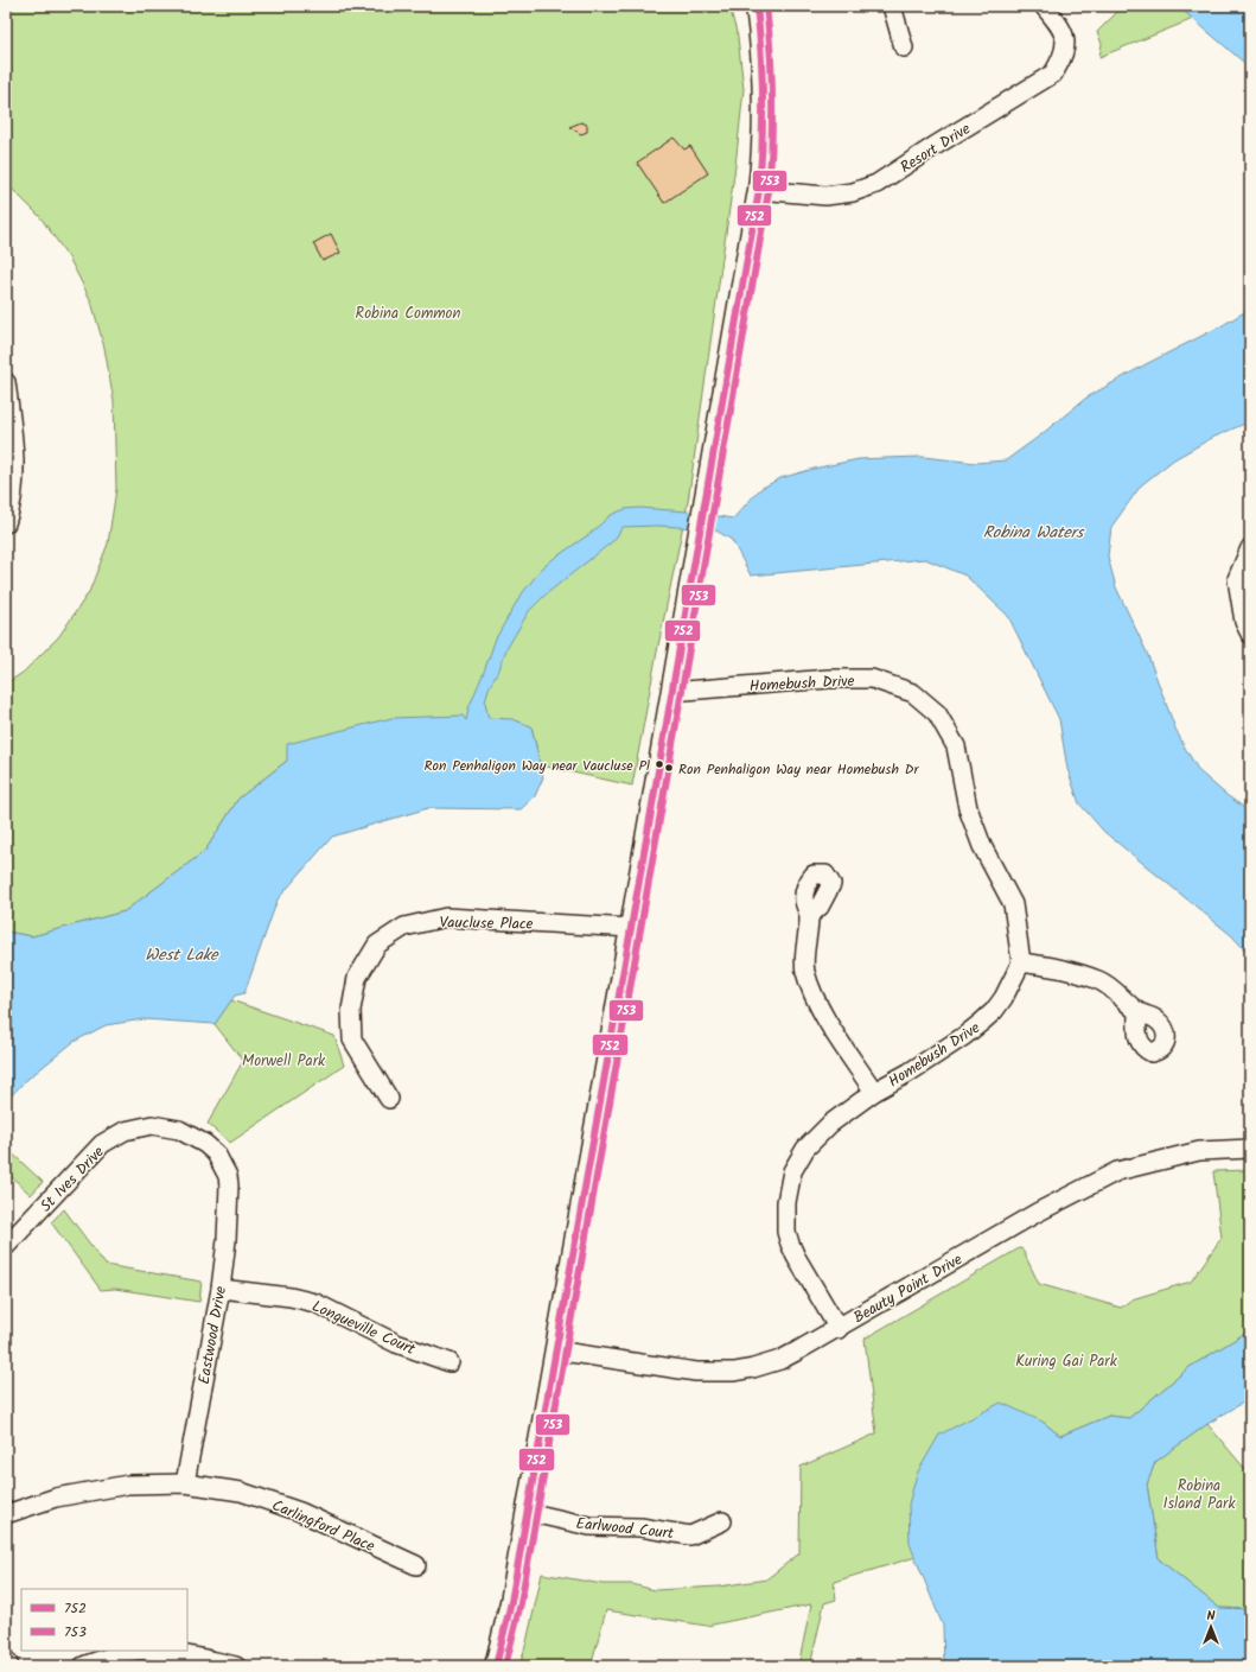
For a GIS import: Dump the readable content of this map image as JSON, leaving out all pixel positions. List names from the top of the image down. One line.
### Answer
{"streets":{"street":["Resort Drive","Homebush Drive","Vaucluse Place","St Ives Drive","Beauty Point Drive","Longueville Court","Eastwood Drive","Carlingford Place","Earlwood Court"]},"crossings":[["Homebush Drive","Beauty Point Drive"],["St Ives Drive","Eastwood Drive"],["Longueville Court","Eastwood Drive"],["Eastwood Drive","Carlingford Place"]],"water":["Robina Waters","West Lake"],"parks":["Robina Common","Morwell Park","Kuring Gai Park","Robina Island Park"],"places":["Ron Penhaligon Way near Vaucluse Pl","Ron Penhaligon Way near Homebush Dr"],"lines":["transit line 752","transit line 753"],"legend":["752","753"],"north":"top"}
